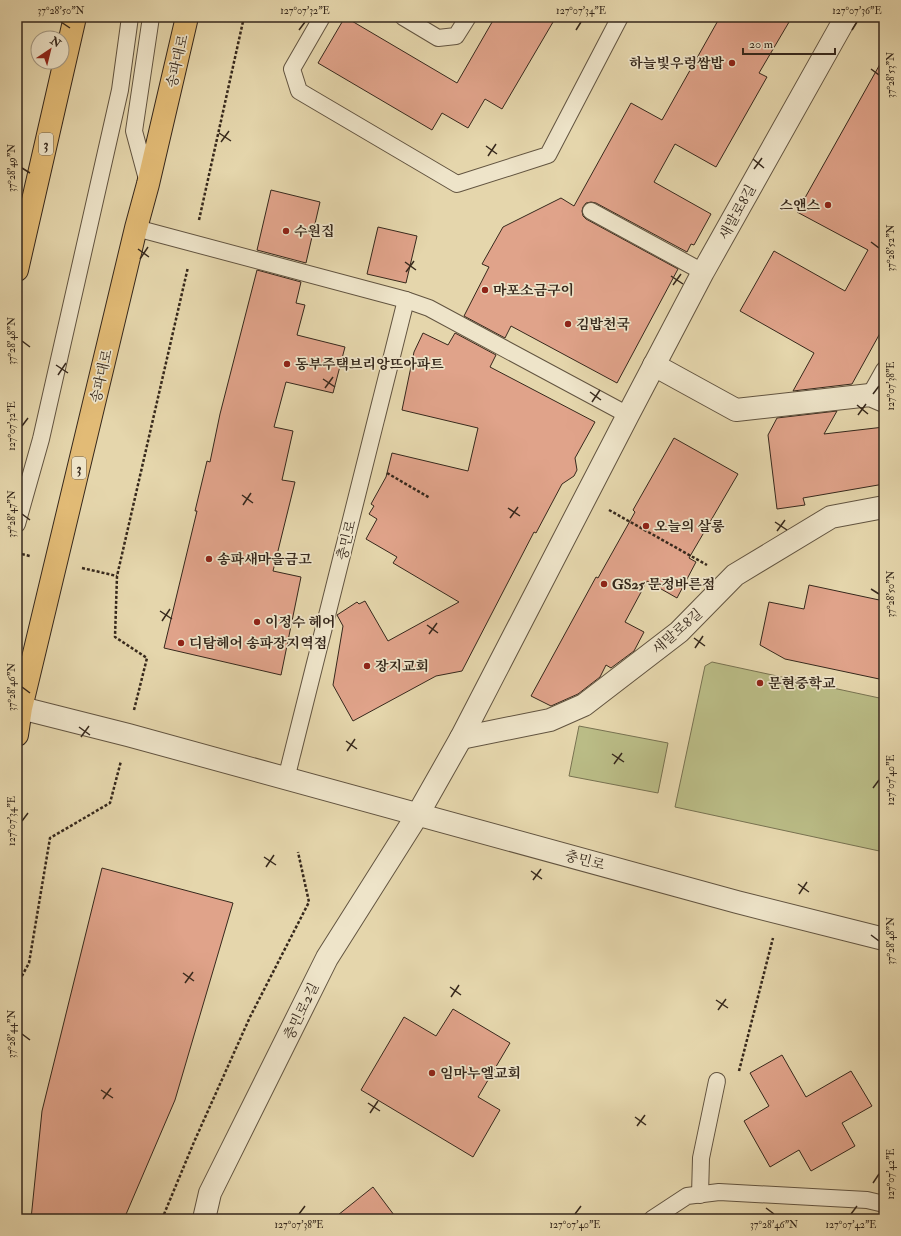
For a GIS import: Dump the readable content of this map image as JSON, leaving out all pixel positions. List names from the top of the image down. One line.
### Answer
{"streets":{"main road":["송파대로","3"],"street":["새말로8길","충민로","충민로2길"]},"crossings":[["송파대로","충민로"],["새말로8길","충민로"],["새말로8길","충민로2길"],["충민로","충민로2길"]],"places":["하늘빛우렁쌈밥","스앤스","수원집","마포소금구이","김밥천국","동부주택브리앙뜨아파트","오늘의 살롱","송파새마을금고","GS25 문정바른점","이정수 헤어","디탐헤어 송파장지역점","장지교회","문현중학교","임마누엘교회"],"scale_bar":"20 m","north":"top right","coordinates":["37°28'50\"N","127°07'32\"E","127°07'34\"E","127°07'36\"E","37°28'53\"N","37°28'49\"N","37°28'52\"N","37°28'48\"N","127°07'38\"E","37°28'47\"N","37°28'46\"N","127°07'40\"E","37°28'44\"N","127°07'42\"E"]}
